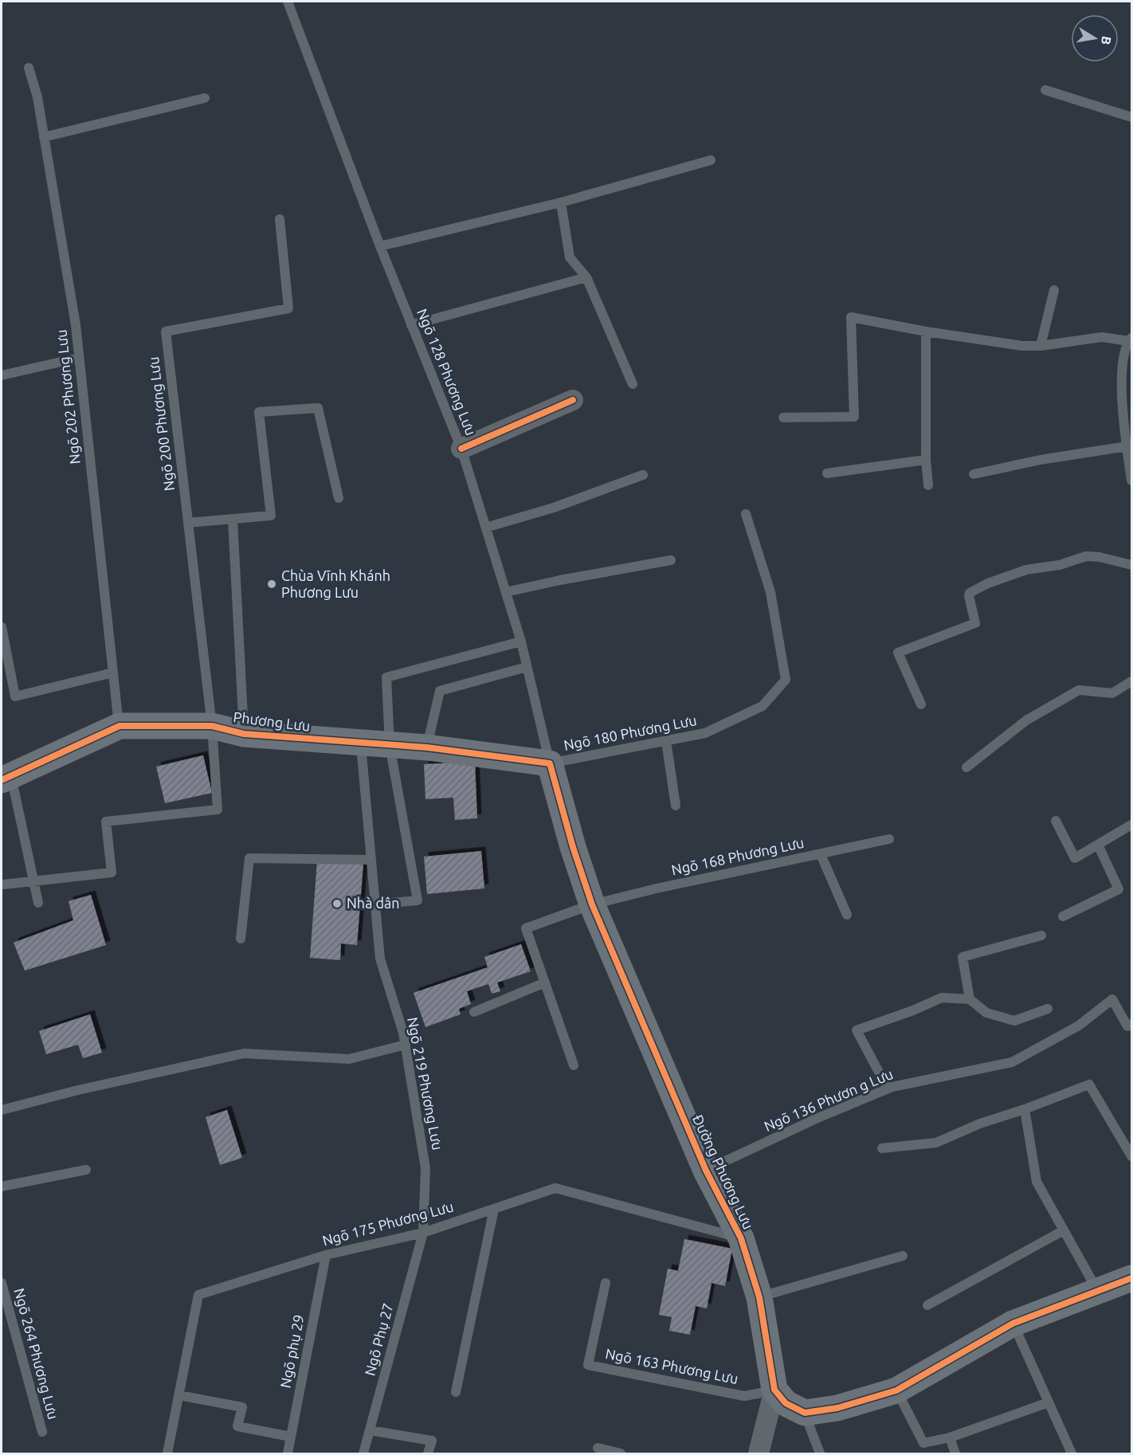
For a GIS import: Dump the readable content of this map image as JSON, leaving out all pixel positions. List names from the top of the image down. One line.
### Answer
{"streets":{"street":["Phương Lưu","Đường Phương Lưu"],"lane":["Ngõ 128 Phương Lưu","Ngõ 202 Phương Lưu","Ngõ 200 Phương Lưu","Ngõ 180 Phương Lưu","Ngõ 168 Phương Lưu","Ngõ 219 Phương Lưu","Ngõ 136 Phươn g Lưu","Ngõ 175 Phương Lưu","Ngõ Phụ 27","Ngõ phụ 29","Ngõ 264 Phương Lưu","Ngõ 163 Phương Lưu"]},"crossings":[["Ngõ 128 Phương Lưu","Phương Lưu"],["Ngõ 128 Phương Lưu","Ngõ 180 Phương Lưu"],["Ngõ 128 Phương Lưu","Đường Phương Lưu"],["Ngõ 202 Phương Lưu","Phương Lưu"],["Ngõ 200 Phương Lưu","Phương Lưu"],["Phương Lưu","Ngõ 180 Phương Lưu"],["Phương Lưu","Ngõ 219 Phương Lưu"],["Phương Lưu","Đường Phương Lưu"],["Ngõ 180 Phương Lưu","Đường Phương Lưu"],["Ngõ 168 Phương Lưu","Đường Phương Lưu"],["Ngõ 219 Phương Lưu","Ngõ 175 Phương Lưu"],["Ngõ 219 Phương Lưu","Ngõ Phụ 27"],["Ngõ 136 Phươn g Lưu","Đường Phương Lưu"],["Đường Phương Lưu","Ngõ 175 Phương Lưu"],["Đường Phương Lưu","Ngõ 163 Phương Lưu"],["Ngõ 175 Phương Lưu","Ngõ Phụ 27"],["Ngõ 175 Phương Lưu","Ngõ phụ 29"]],"places":["Chùa Vĩnh Khánh Phương Lưu","Nhà dân"],"north":"right"}
